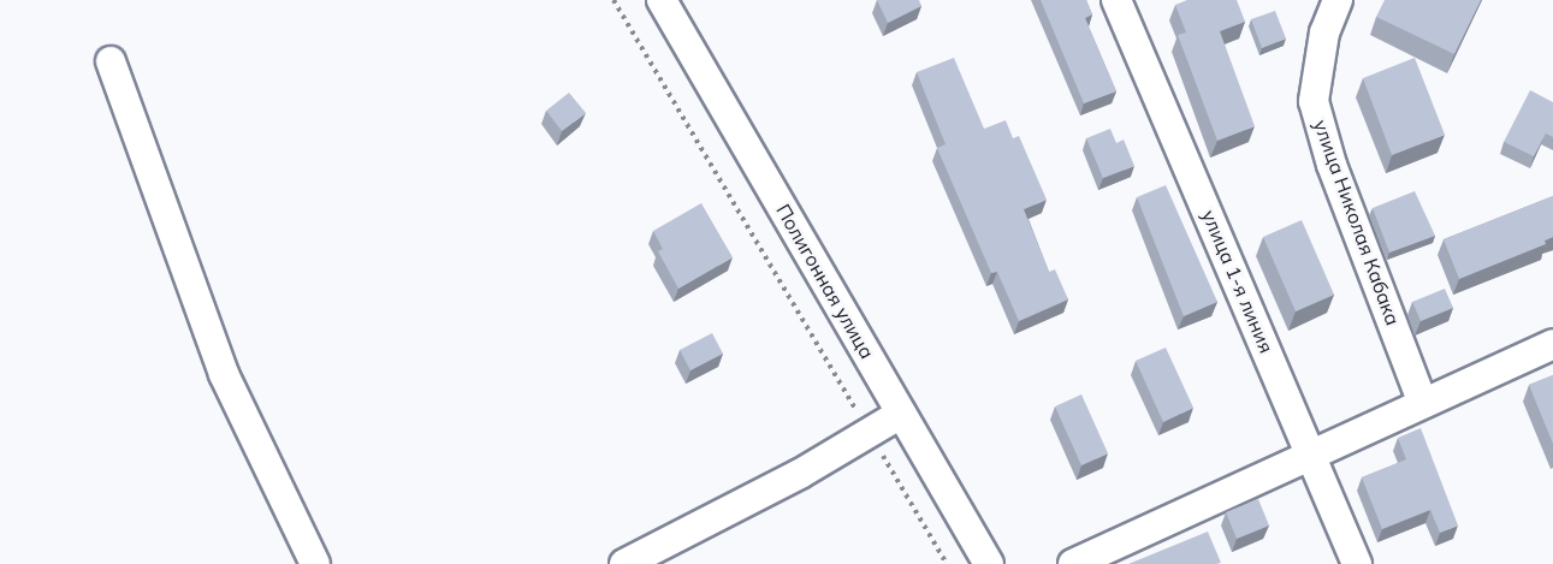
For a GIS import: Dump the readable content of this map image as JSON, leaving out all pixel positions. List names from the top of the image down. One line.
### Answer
{"streets":{"street":["улица Николая Кабака","Полигонная улица","улица 1-я линия"]}}
